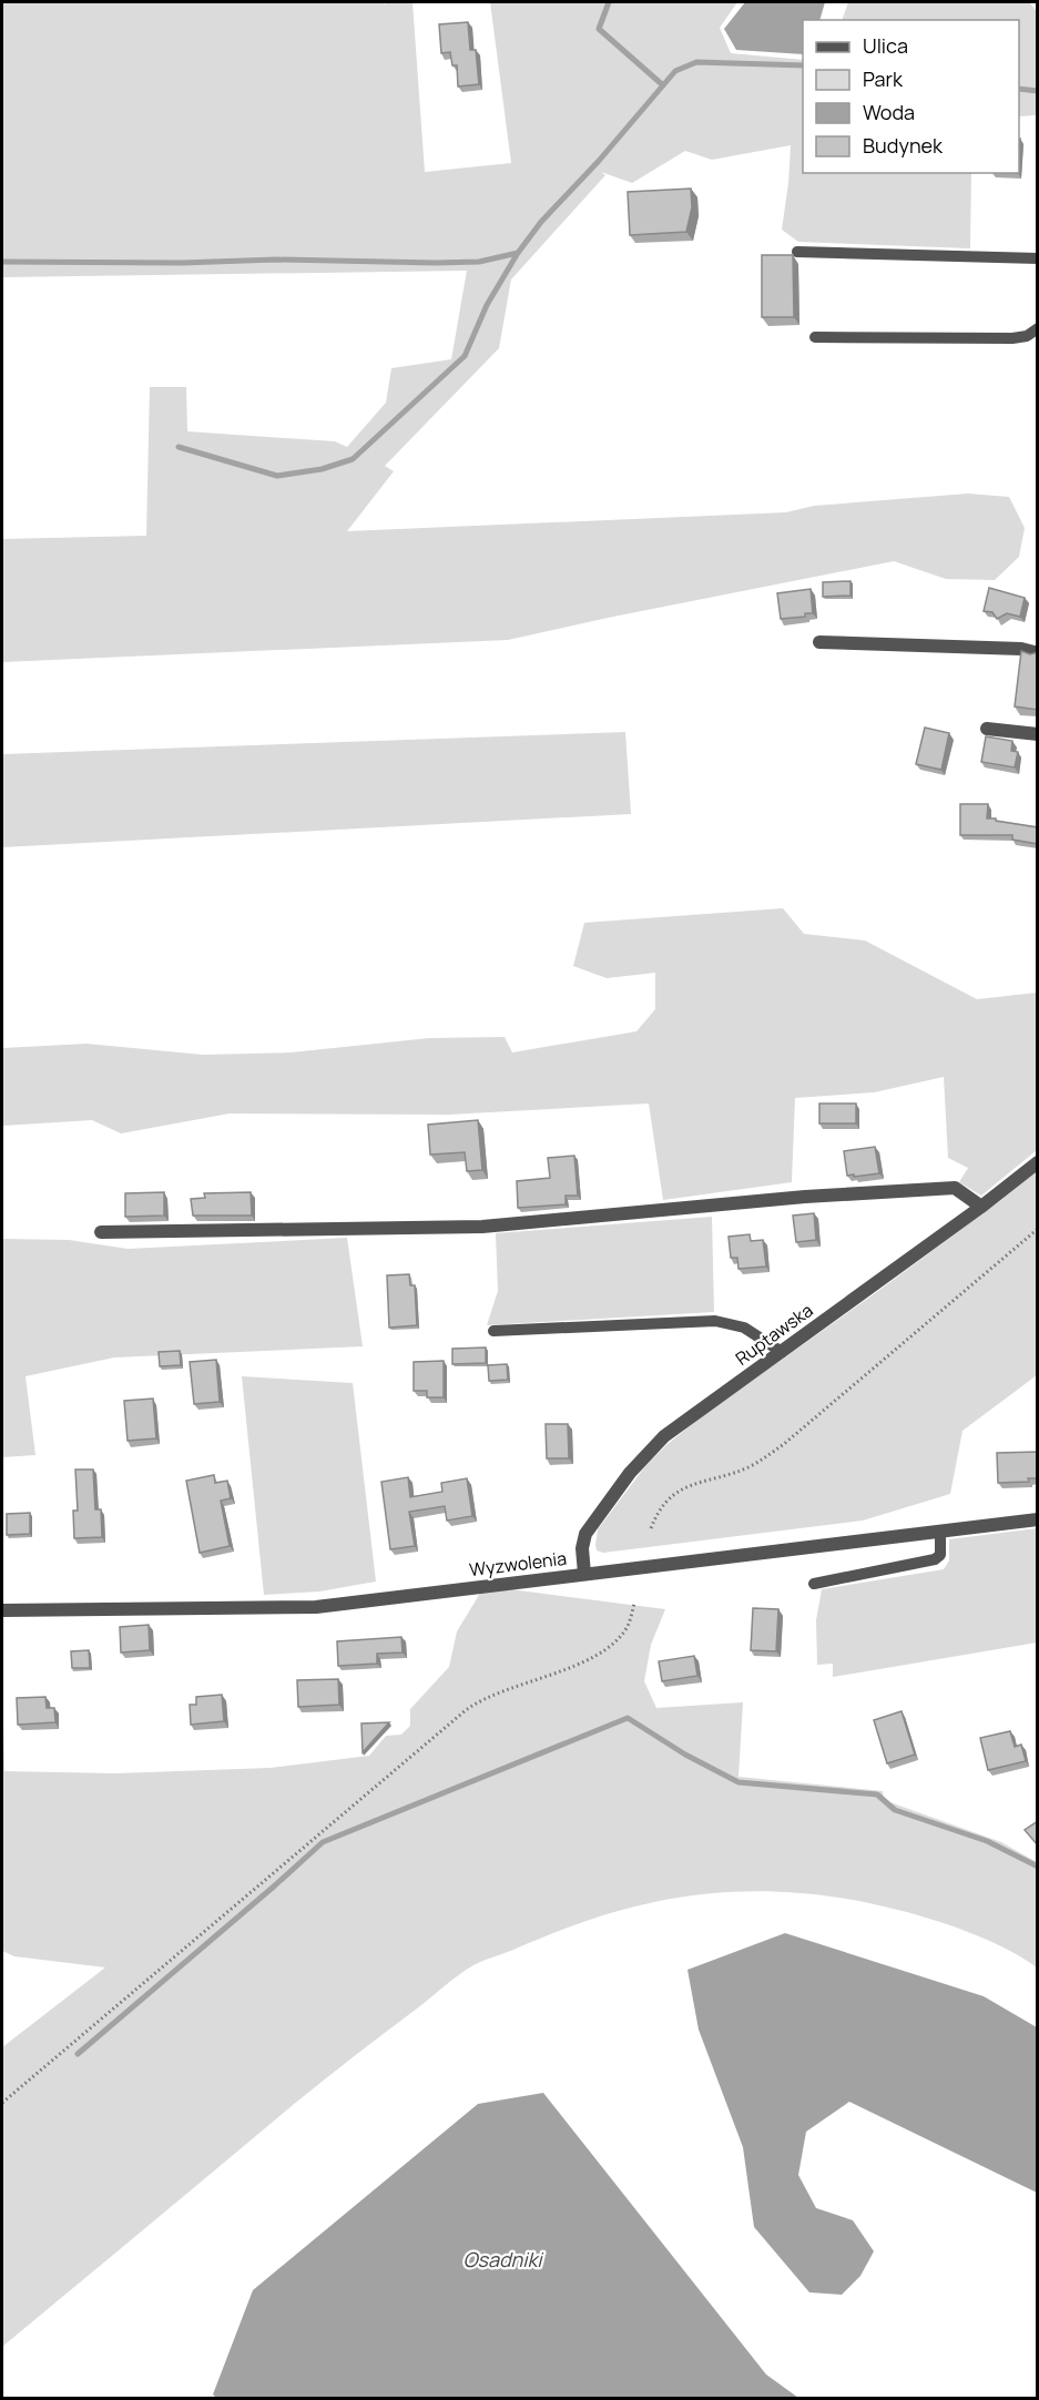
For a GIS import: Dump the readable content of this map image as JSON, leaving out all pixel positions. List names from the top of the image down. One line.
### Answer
{"streets":{"street":["Ruptawska","Wyzwolenia"]},"crossings":[["Ruptawska","Wyzwolenia"]],"water":["Osadniki"],"legend":["Ulica","Park","Woda","Budynek"]}
